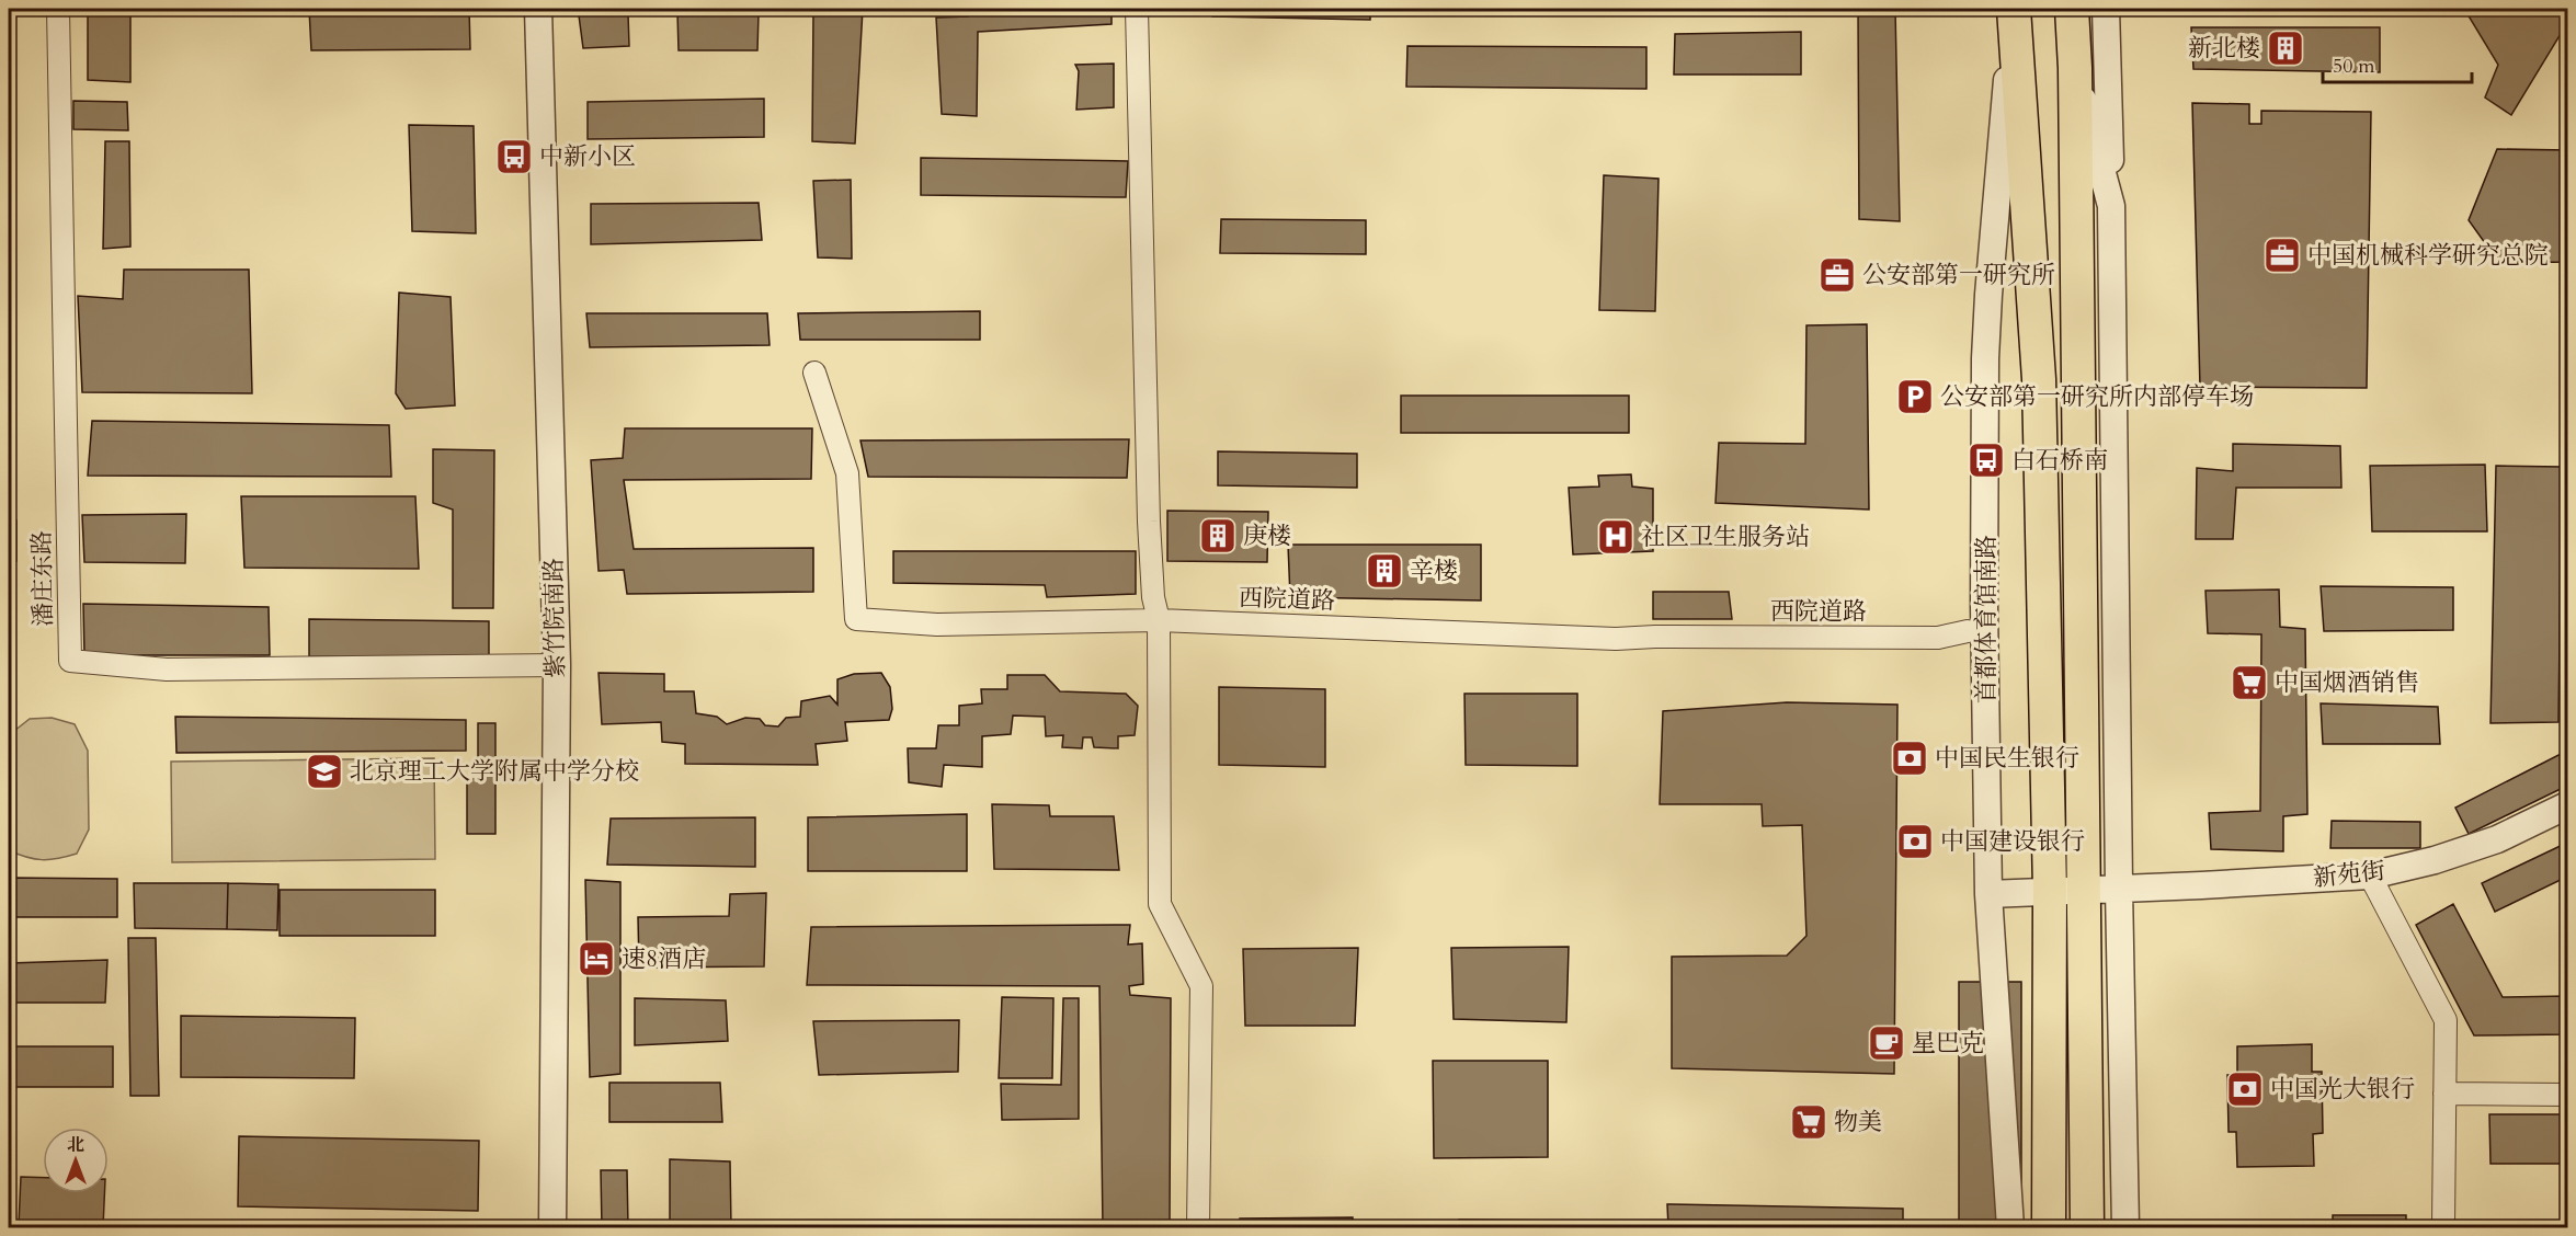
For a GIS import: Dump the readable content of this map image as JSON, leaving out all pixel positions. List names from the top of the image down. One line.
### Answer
{"streets":{"main road":["首都体育馆南路"],"street":["潘庄东路","西院道路","紫竹院南路","新苑街"]},"crossings":[["潘庄东路","紫竹院南路"],["首都体育馆南路","新苑街"]],"places":{"building":["新北楼","庚楼","辛楼"],"bus stop":["中新小区","白石桥南"],"office":["中国机械科学研究总院","公安部第一研究所"],"parking":["公安部第一研究所内部停车场"],"hospital":["社区卫生服务站"],"supermarket":["中国烟酒销售","物美"],"bank":["中国民生银行","中国建设银行","中国光大银行"],"school or university":["北京理工大学附属中学分校"],"hotel":["速8酒店"],"cafe":["星巴克"]},"scale_bar":"50 m","north":"top"}
